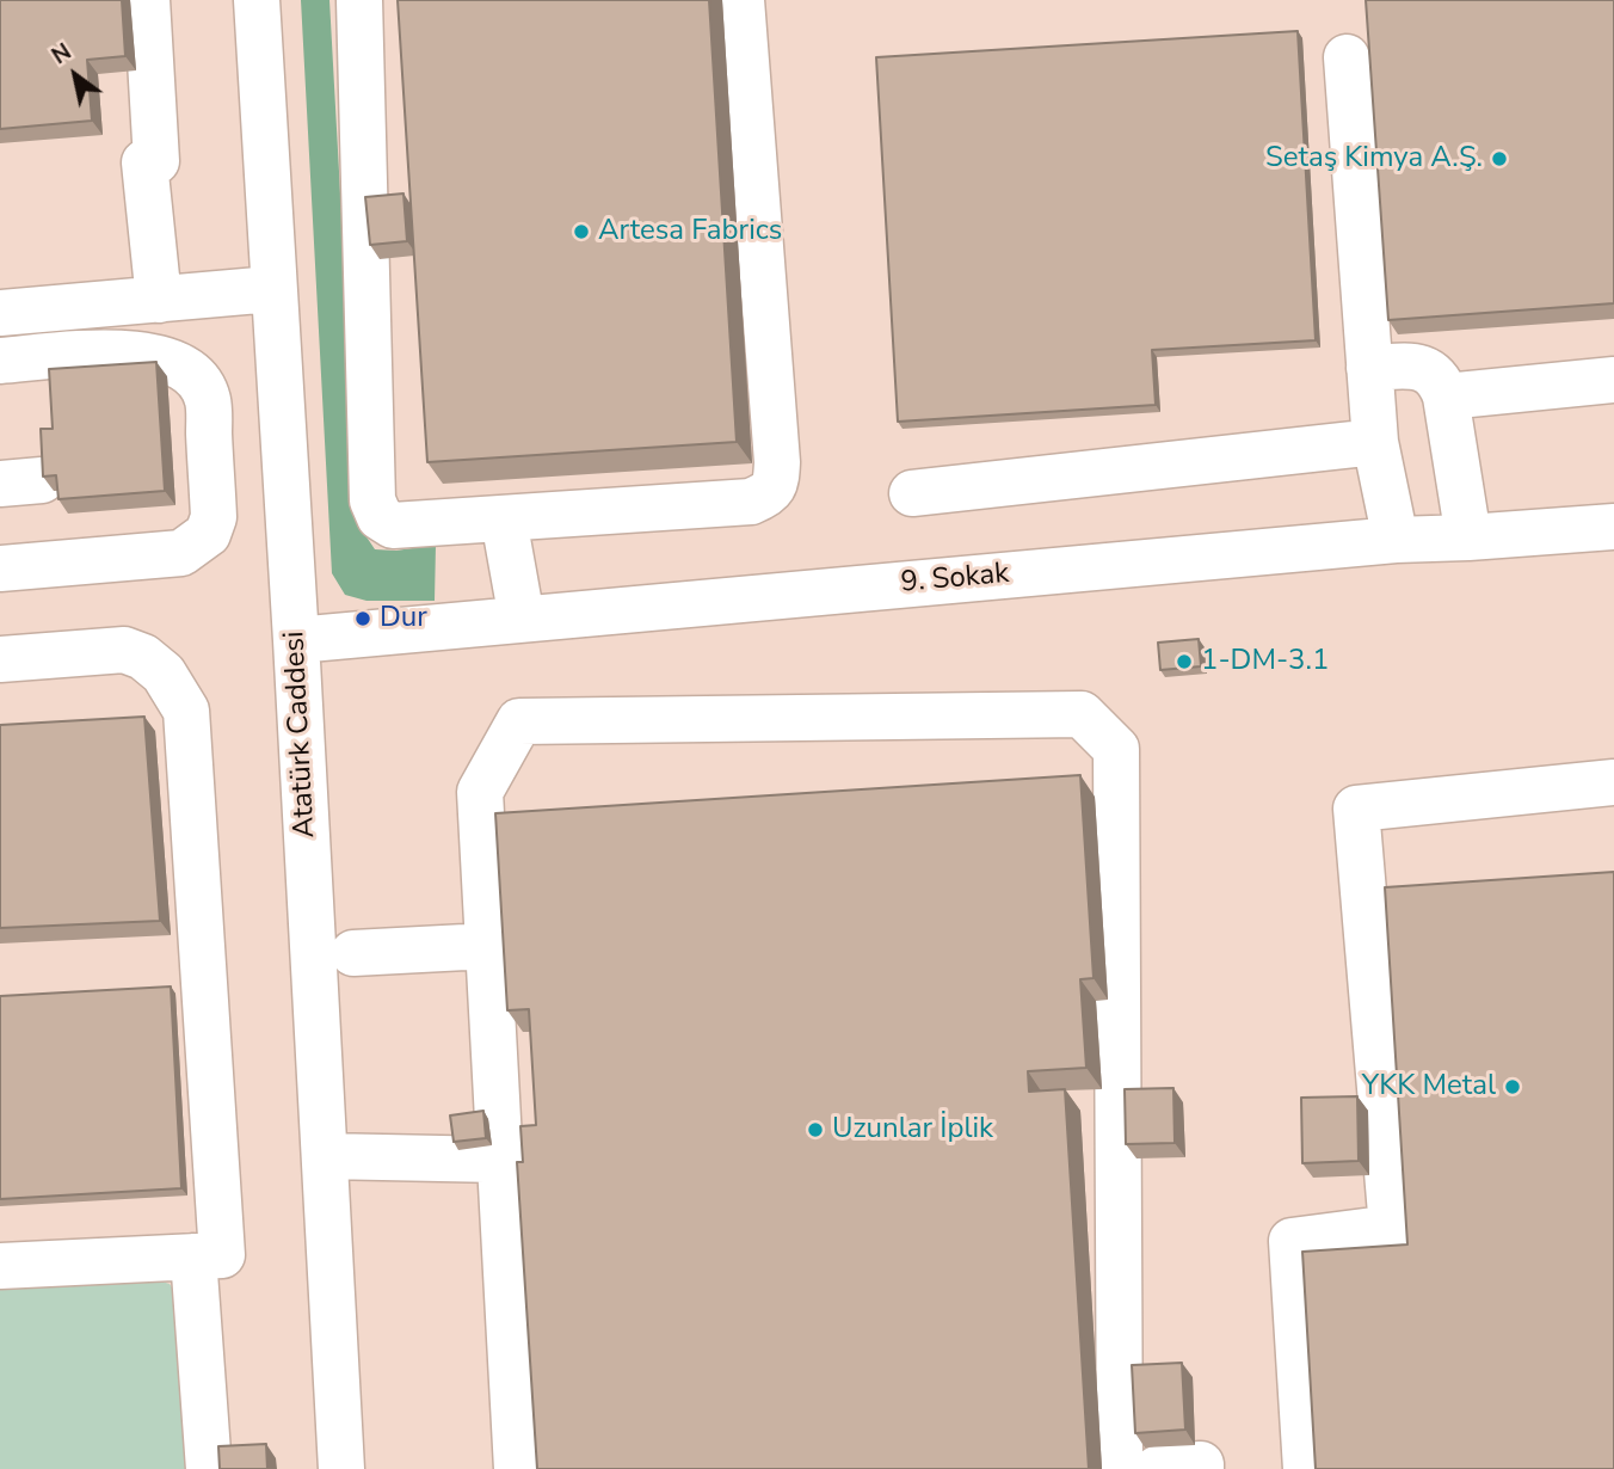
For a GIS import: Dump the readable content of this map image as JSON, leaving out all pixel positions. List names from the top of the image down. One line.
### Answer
{"streets":{"street":["9. Sokak","Atatürk Caddesi"]},"crossings":[["9. Sokak","Atatürk Caddesi"]],"places":["Setaş Kimya A.Ş.","Artesa Fabrics","Dur","1-DM-3.1","YKK Metal","Uzunlar İplik"],"north":"top left"}
